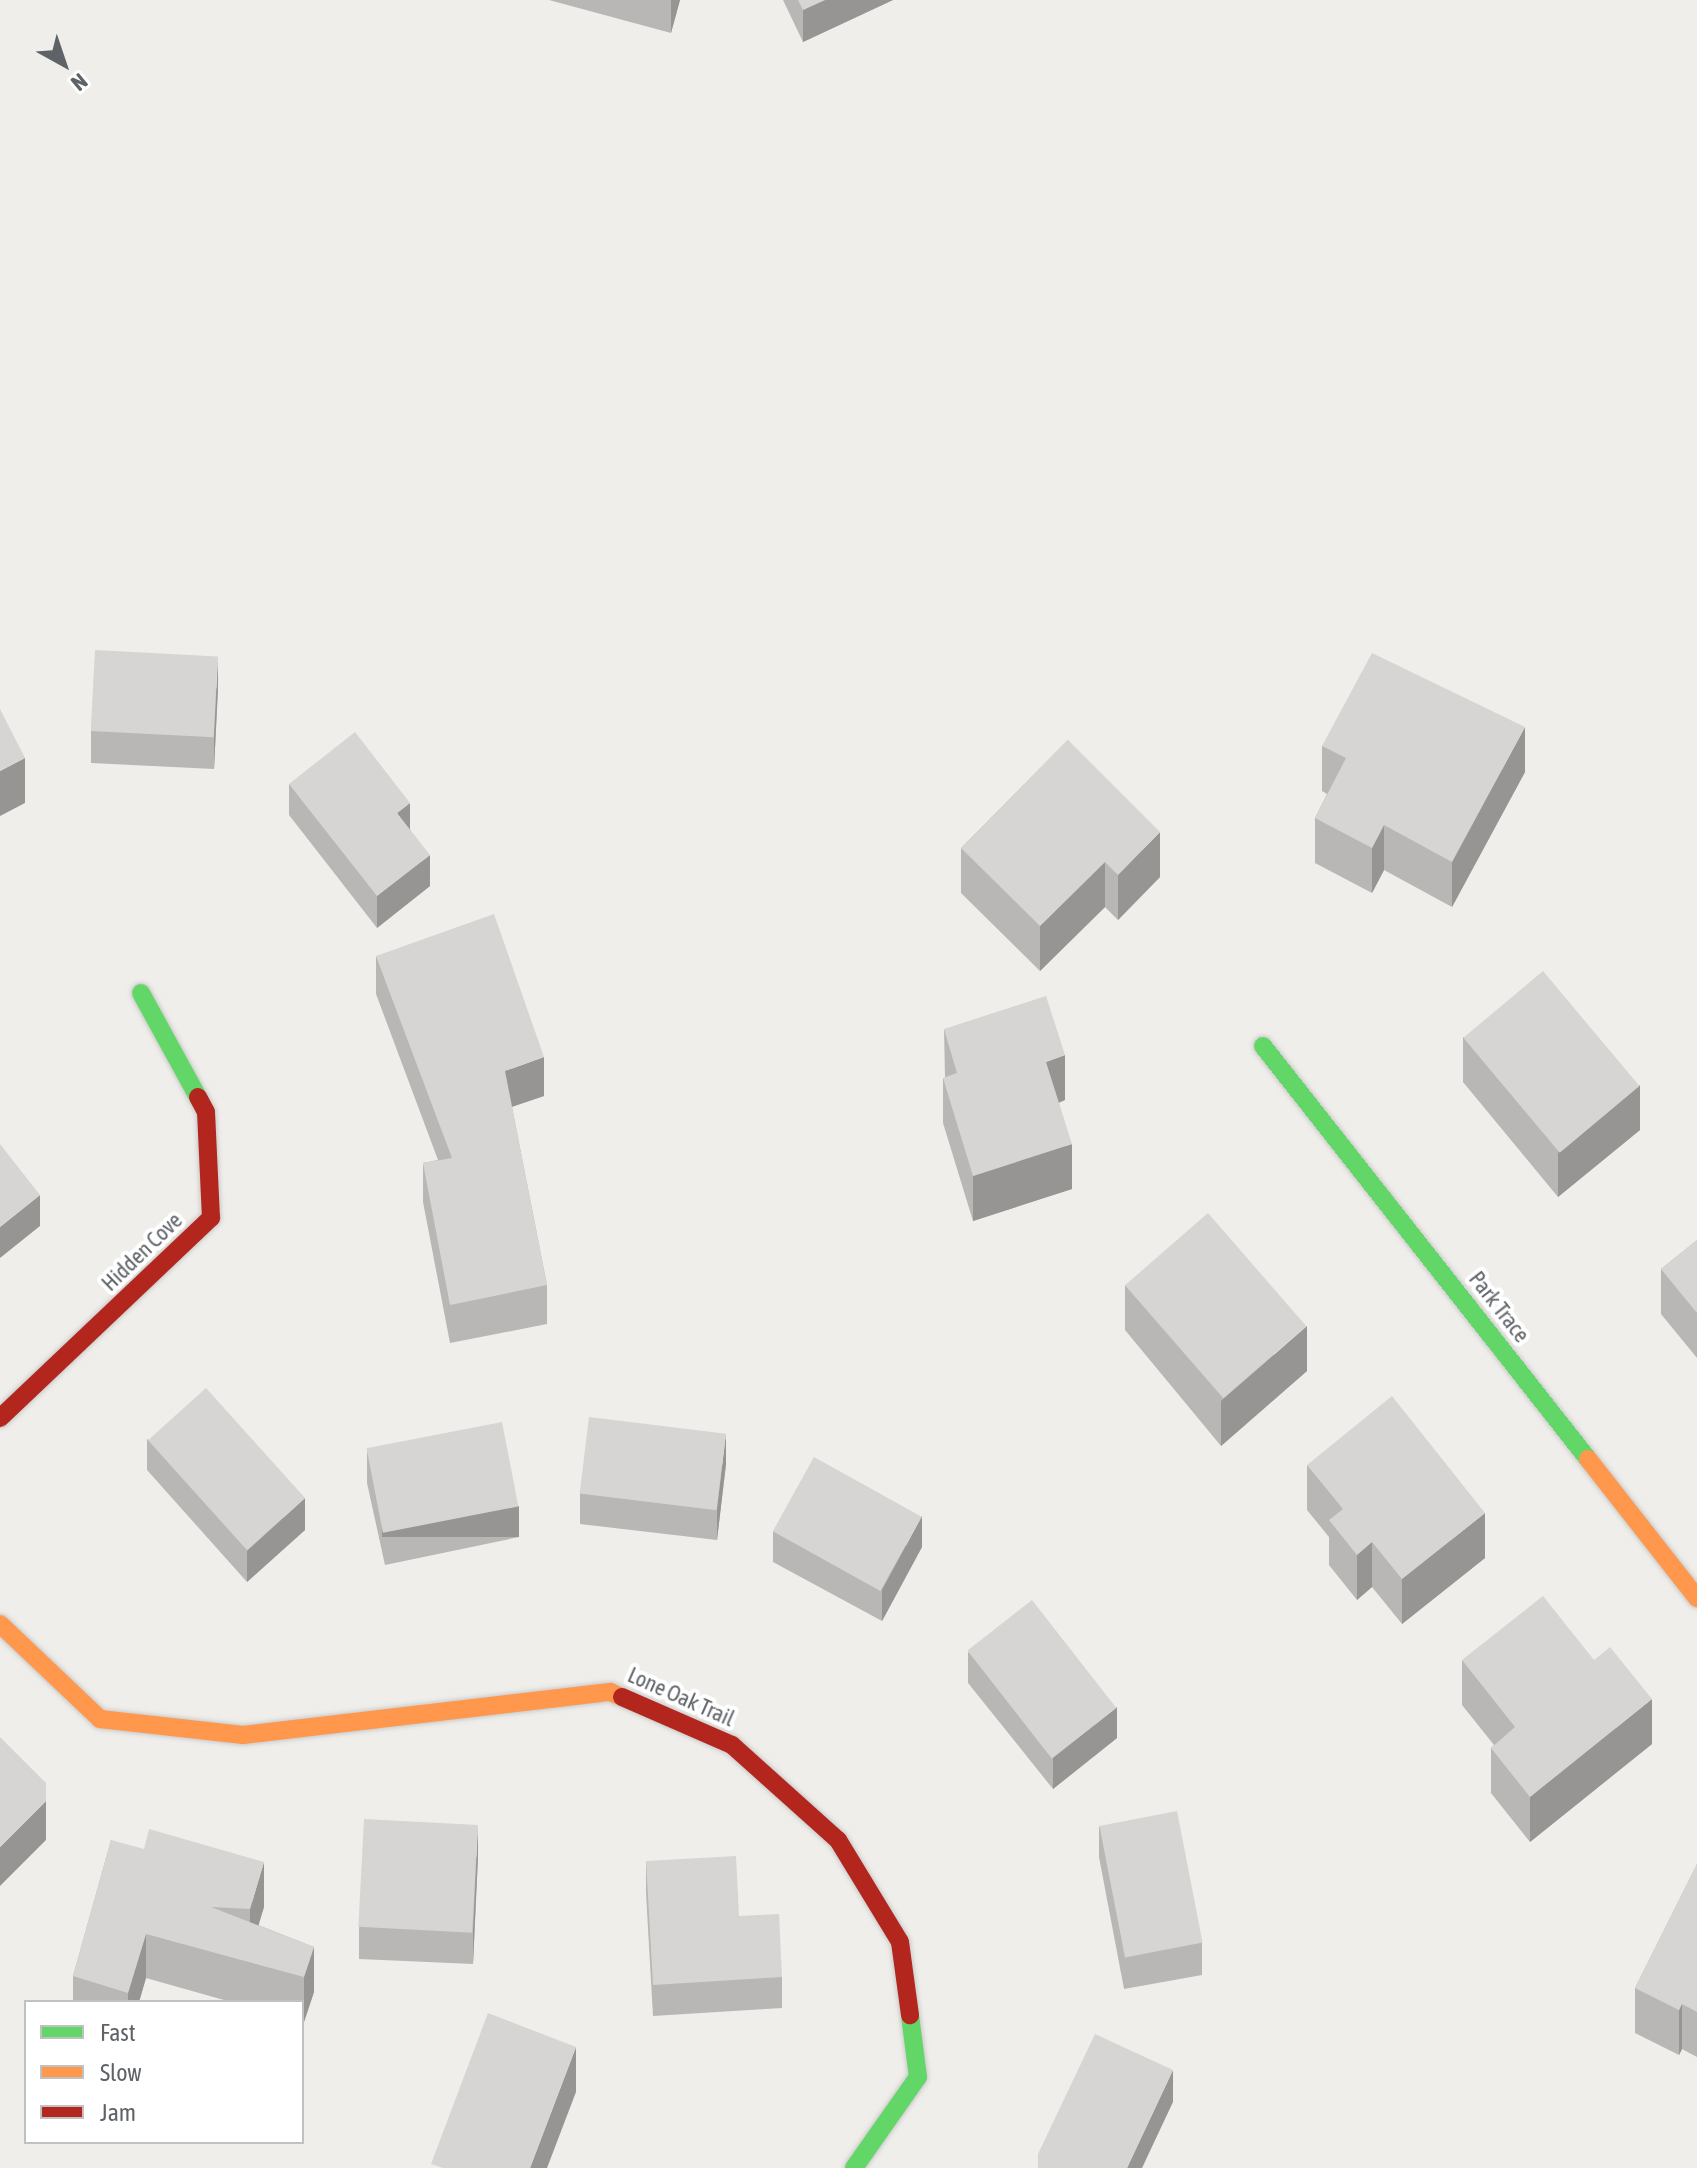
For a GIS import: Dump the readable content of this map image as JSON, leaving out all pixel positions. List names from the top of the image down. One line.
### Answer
{"streets":{"street":["Hidden Cove","Park Trace","Lone Oak Trail"]},"legend":["Fast","Slow","Jam"],"north":"bottom right"}
